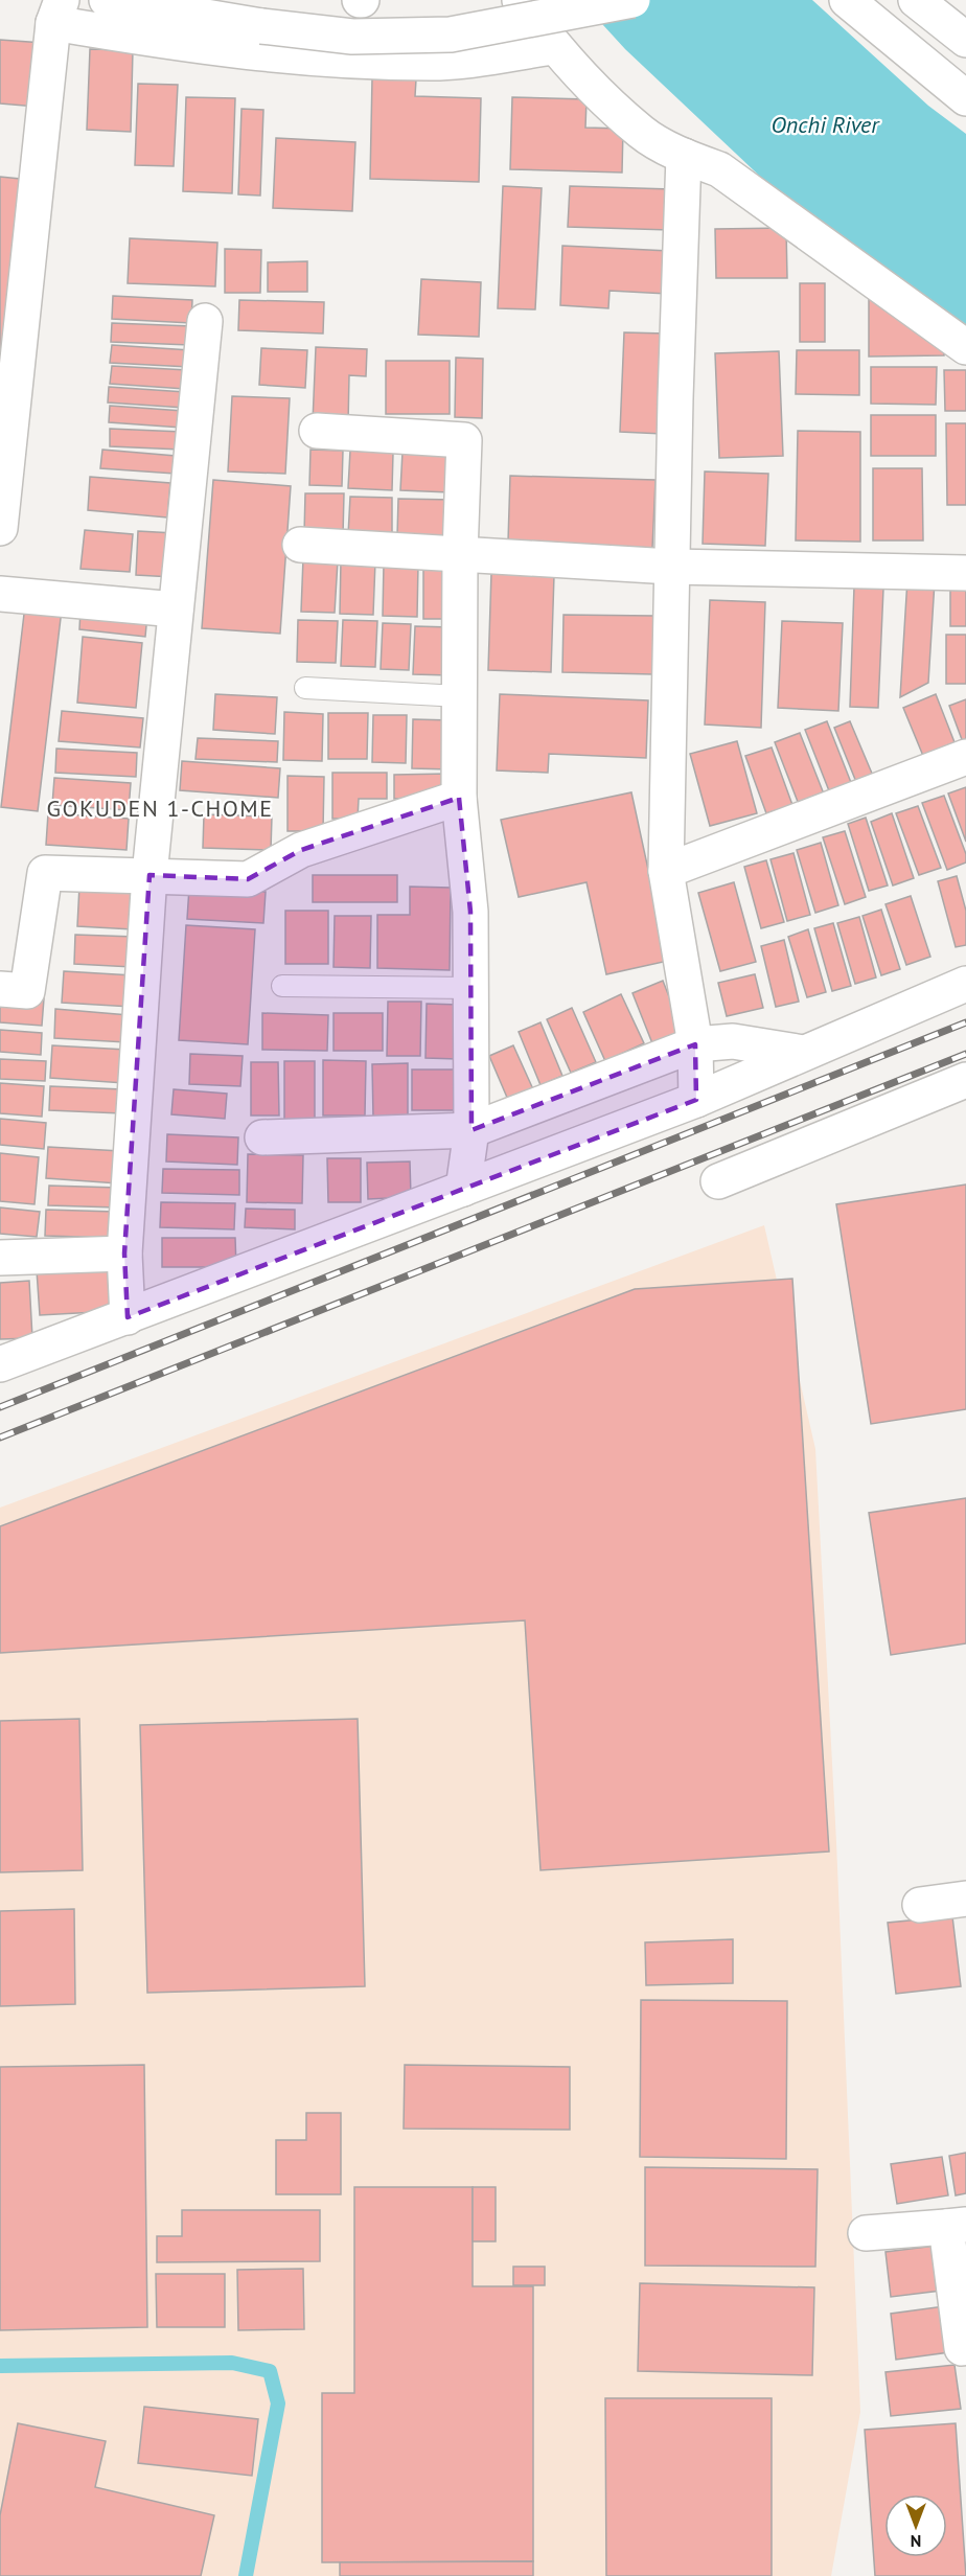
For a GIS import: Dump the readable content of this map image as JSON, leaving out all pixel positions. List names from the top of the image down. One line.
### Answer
{"districts":["GOKUDEN 1-CHOME"],"water":["Onchi River"],"north":"bottom"}
